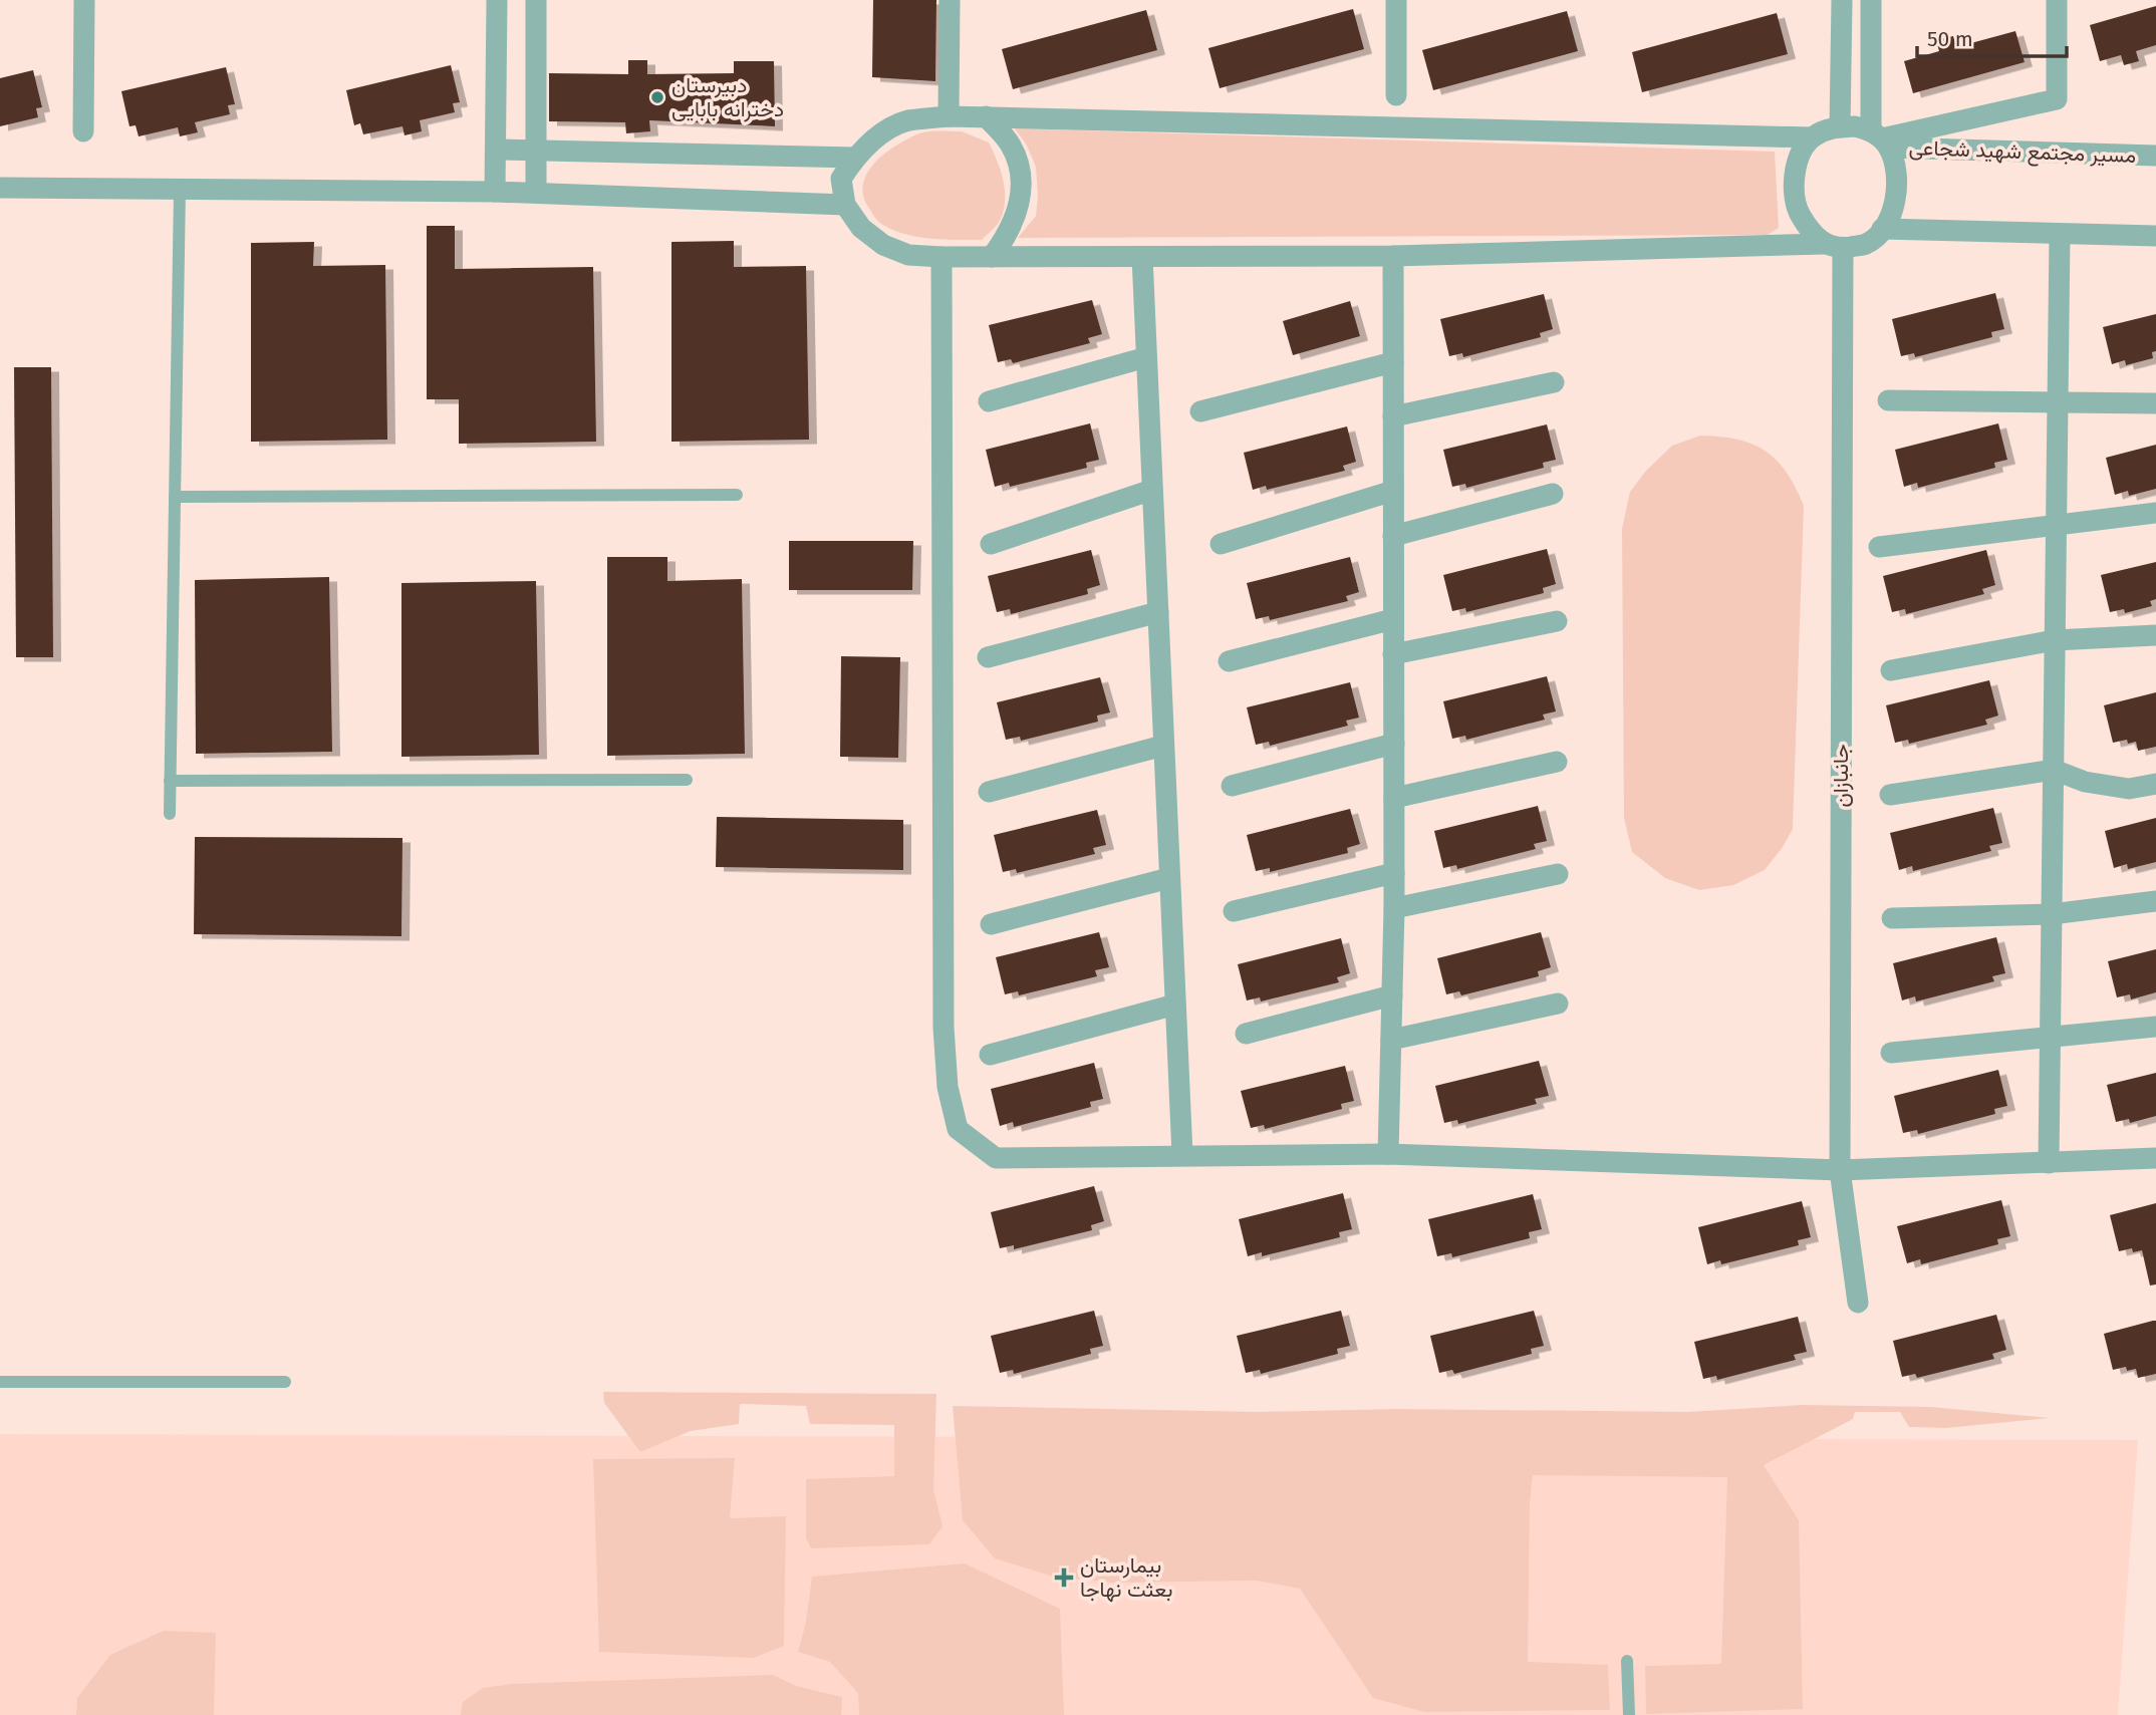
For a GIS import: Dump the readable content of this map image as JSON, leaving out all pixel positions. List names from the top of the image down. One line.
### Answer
{"streets":{"street":["مسیر مجتمع شهید شجاعی","جانبازان"]},"crossings":[["مسیر مجتمع شهید شجاعی","جانبازان"]],"places":{"other":["دبیرستان دخترانه بابایی"],"health":["بیمارستان بعثت نهاجا"]},"scale_bar":"50 m"}
